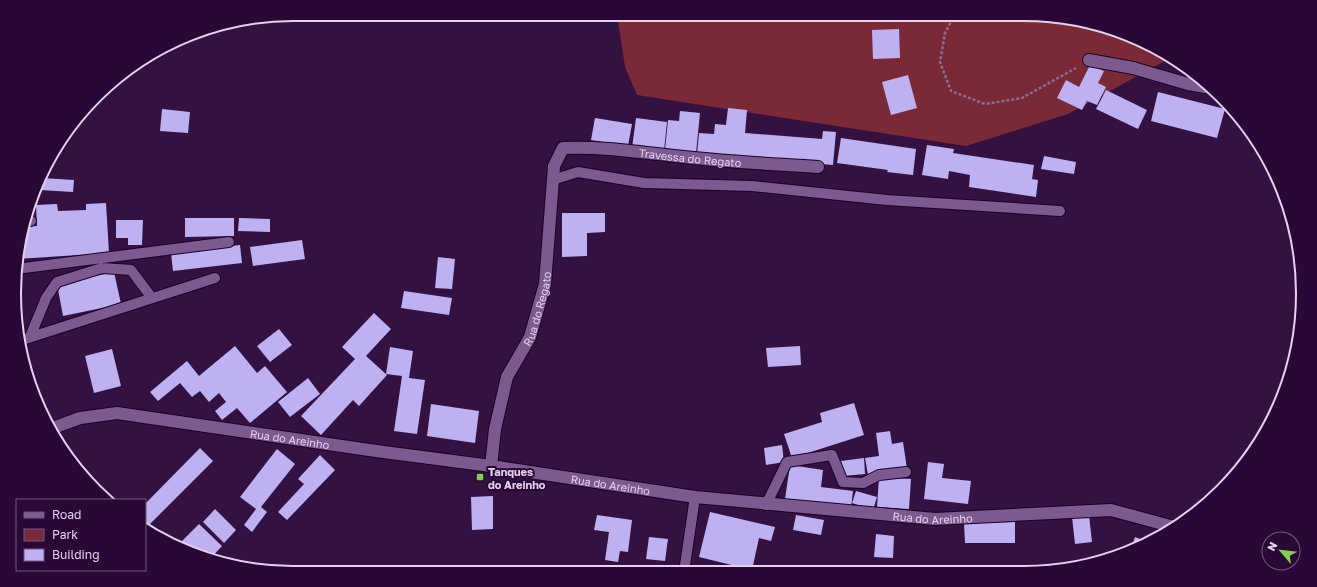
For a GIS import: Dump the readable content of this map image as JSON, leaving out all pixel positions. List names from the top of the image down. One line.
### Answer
{"streets":{"street":["Travessa do Regato","Rua do Regato","Rua do Areinho"]},"crossings":[["Travessa do Regato","Rua do Regato"],["Rua do Regato","Rua do Areinho"]],"places":{"transit":["Tanques do Areinho"]},"legend":["Road","Park","Building"],"north":"top left"}
